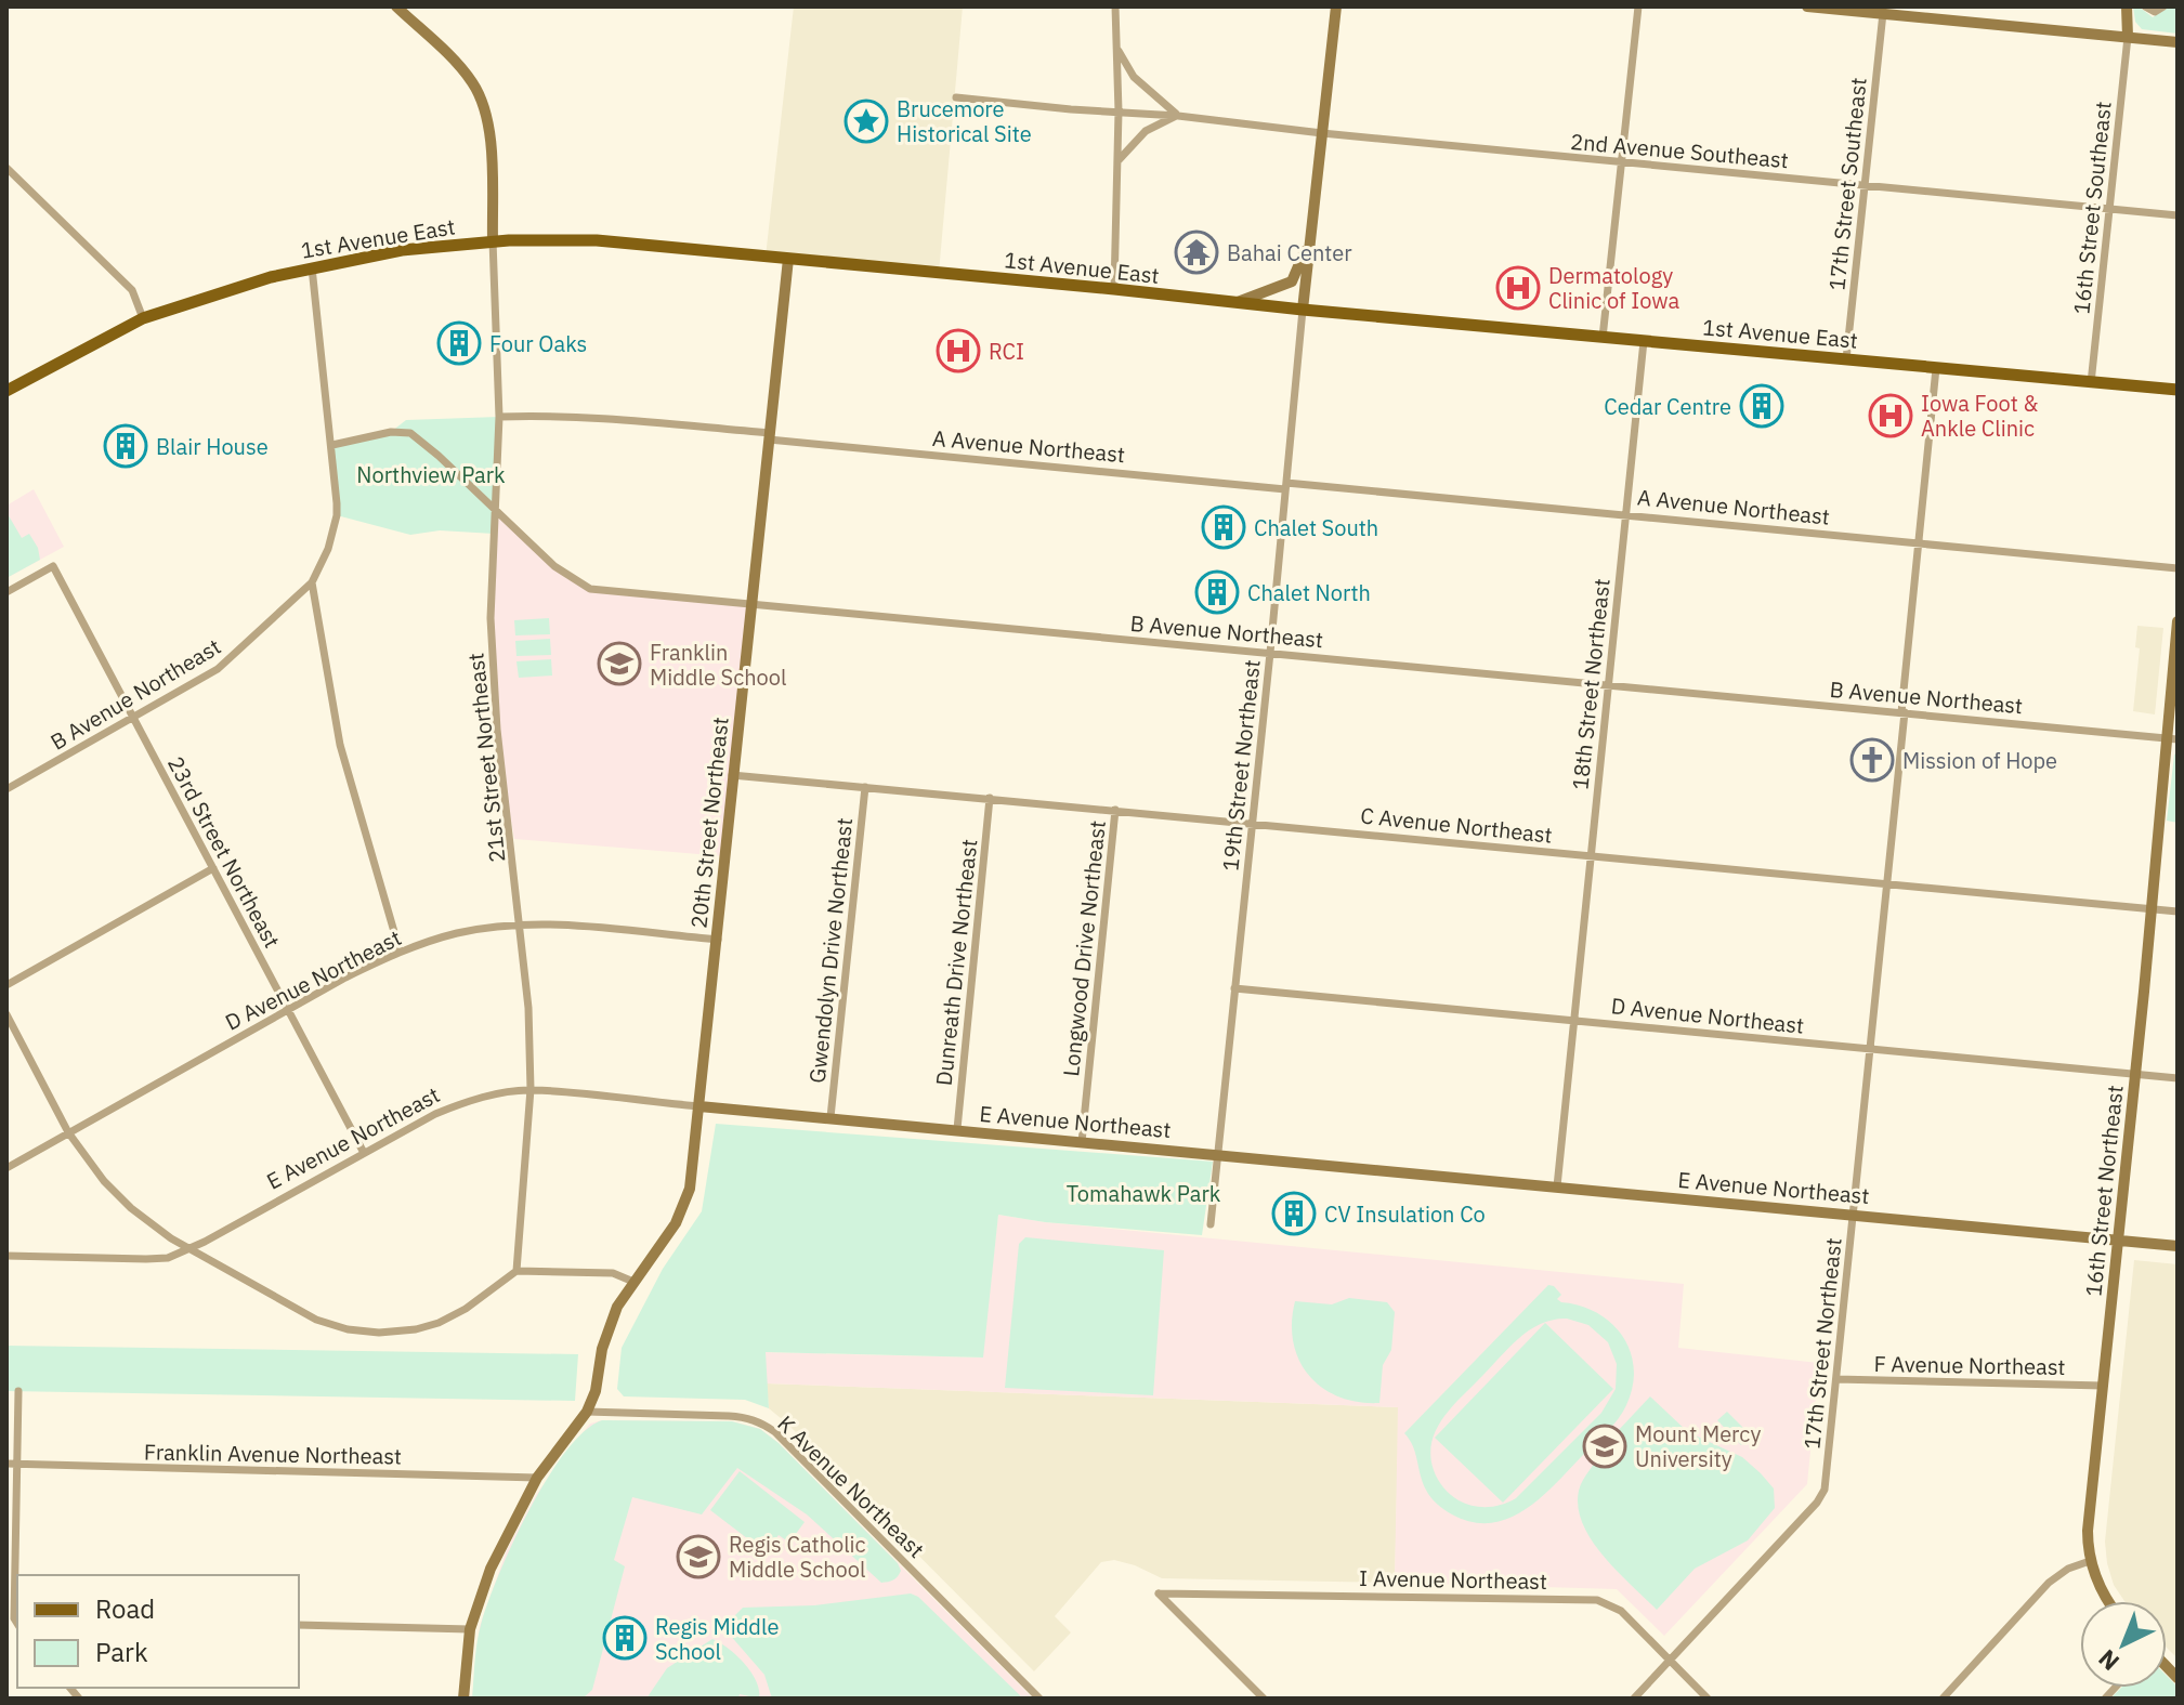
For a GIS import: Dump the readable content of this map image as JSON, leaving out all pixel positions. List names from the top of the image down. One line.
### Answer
{"streets":{"main road":["1st Avenue East"],"street":["2nd Avenue Southeast","17th Street Southeast","16th Street Southeast","A Avenue Northeast","B Avenue Northeast","18th Street Northeast","21st Street Northeast","19th Street Northeast","20th Street Northeast","C Avenue Northeast","23rd Street Northeast","Longwood Drive Northeast","Gwendolyn Drive Northeast","Dunreath Drive Northeast","D Avenue Northeast","E Avenue Northeast","16th Street Northeast","17th Street Northeast","F Avenue Northeast","Franklin Avenue Northeast","K Avenue Northeast","I Avenue Northeast"]},"crossings":[["2nd Avenue Southeast","17th Street Southeast"],["2nd Avenue Southeast","16th Street Southeast"],["2nd Avenue Southeast","1st Avenue East"],["17th Street Southeast","1st Avenue East"],["16th Street Southeast","1st Avenue East"],["1st Avenue East","18th Street Northeast"],["1st Avenue East","21st Street Northeast"],["1st Avenue East","19th Street Northeast"],["1st Avenue East","20th Street Northeast"],["1st Avenue East","17th Street Northeast"],["A Avenue Northeast","18th Street Northeast"],["A Avenue Northeast","21st Street Northeast"],["A Avenue Northeast","19th Street Northeast"],["A Avenue Northeast","20th Street Northeast"],["A Avenue Northeast","17th Street Northeast"],["B Avenue Northeast","18th Street Northeast"],["B Avenue Northeast","21st Street Northeast"],["B Avenue Northeast","19th Street Northeast"],["B Avenue Northeast","20th Street Northeast"],["B Avenue Northeast","23rd Street Northeast"],["B Avenue Northeast","16th Street Northeast"],["B Avenue Northeast","17th Street Northeast"],["18th Street Northeast","C Avenue Northeast"],["18th Street Northeast","D Avenue Northeast"],["18th Street Northeast","E Avenue Northeast"],["21st Street Northeast","D Avenue Northeast"],["21st Street Northeast","E Avenue Northeast"],["19th Street Northeast","C Avenue Northeast"],["19th Street Northeast","D Avenue Northeast"],["19th Street Northeast","E Avenue Northeast"],["20th Street Northeast","C Avenue Northeast"],["20th Street Northeast","D Avenue Northeast"],["20th Street Northeast","E Avenue Northeast"],["20th Street Northeast","K Avenue Northeast"],["C Avenue Northeast","Longwood Drive Northeast"],["C Avenue Northeast","Gwendolyn Drive Northeast"],["C Avenue Northeast","Dunreath Drive Northeast"],["C Avenue Northeast","16th Street Northeast"],["C Avenue Northeast","17th Street Northeast"],["23rd Street Northeast","D Avenue Northeast"],["23rd Street Northeast","E Avenue Northeast"],["Longwood Drive Northeast","E Avenue Northeast"],["Gwendolyn Drive Northeast","E Avenue Northeast"],["Dunreath Drive Northeast","E Avenue Northeast"],["D Avenue Northeast","16th Street Northeast"],["D Avenue Northeast","17th Street Northeast"],["E Avenue Northeast","16th Street Northeast"],["E Avenue Northeast","17th Street Northeast"],["16th Street Northeast","F Avenue Northeast"],["17th Street Northeast","F Avenue Northeast"],["17th Street Northeast","I Avenue Northeast"]],"parks":["Northview Park","Tomahawk Park"],"places":{"place":["Brucemore Historical Site"],"temple":["Bahai Center"],"hospital":["Dermatology Clinic of Iowa","RCI","Iowa Foot & Ankle Clinic"],"building":["Four Oaks","Cedar Centre","Blair House","Chalet South","Chalet North","CV Insulation Co","Regis Middle School"],"school or university":["Franklin Middle School","Mount Mercy University","Regis Catholic Middle School"],"church":["Mission of Hope"]},"legend":["Road","Park"],"north":"bottom left"}
